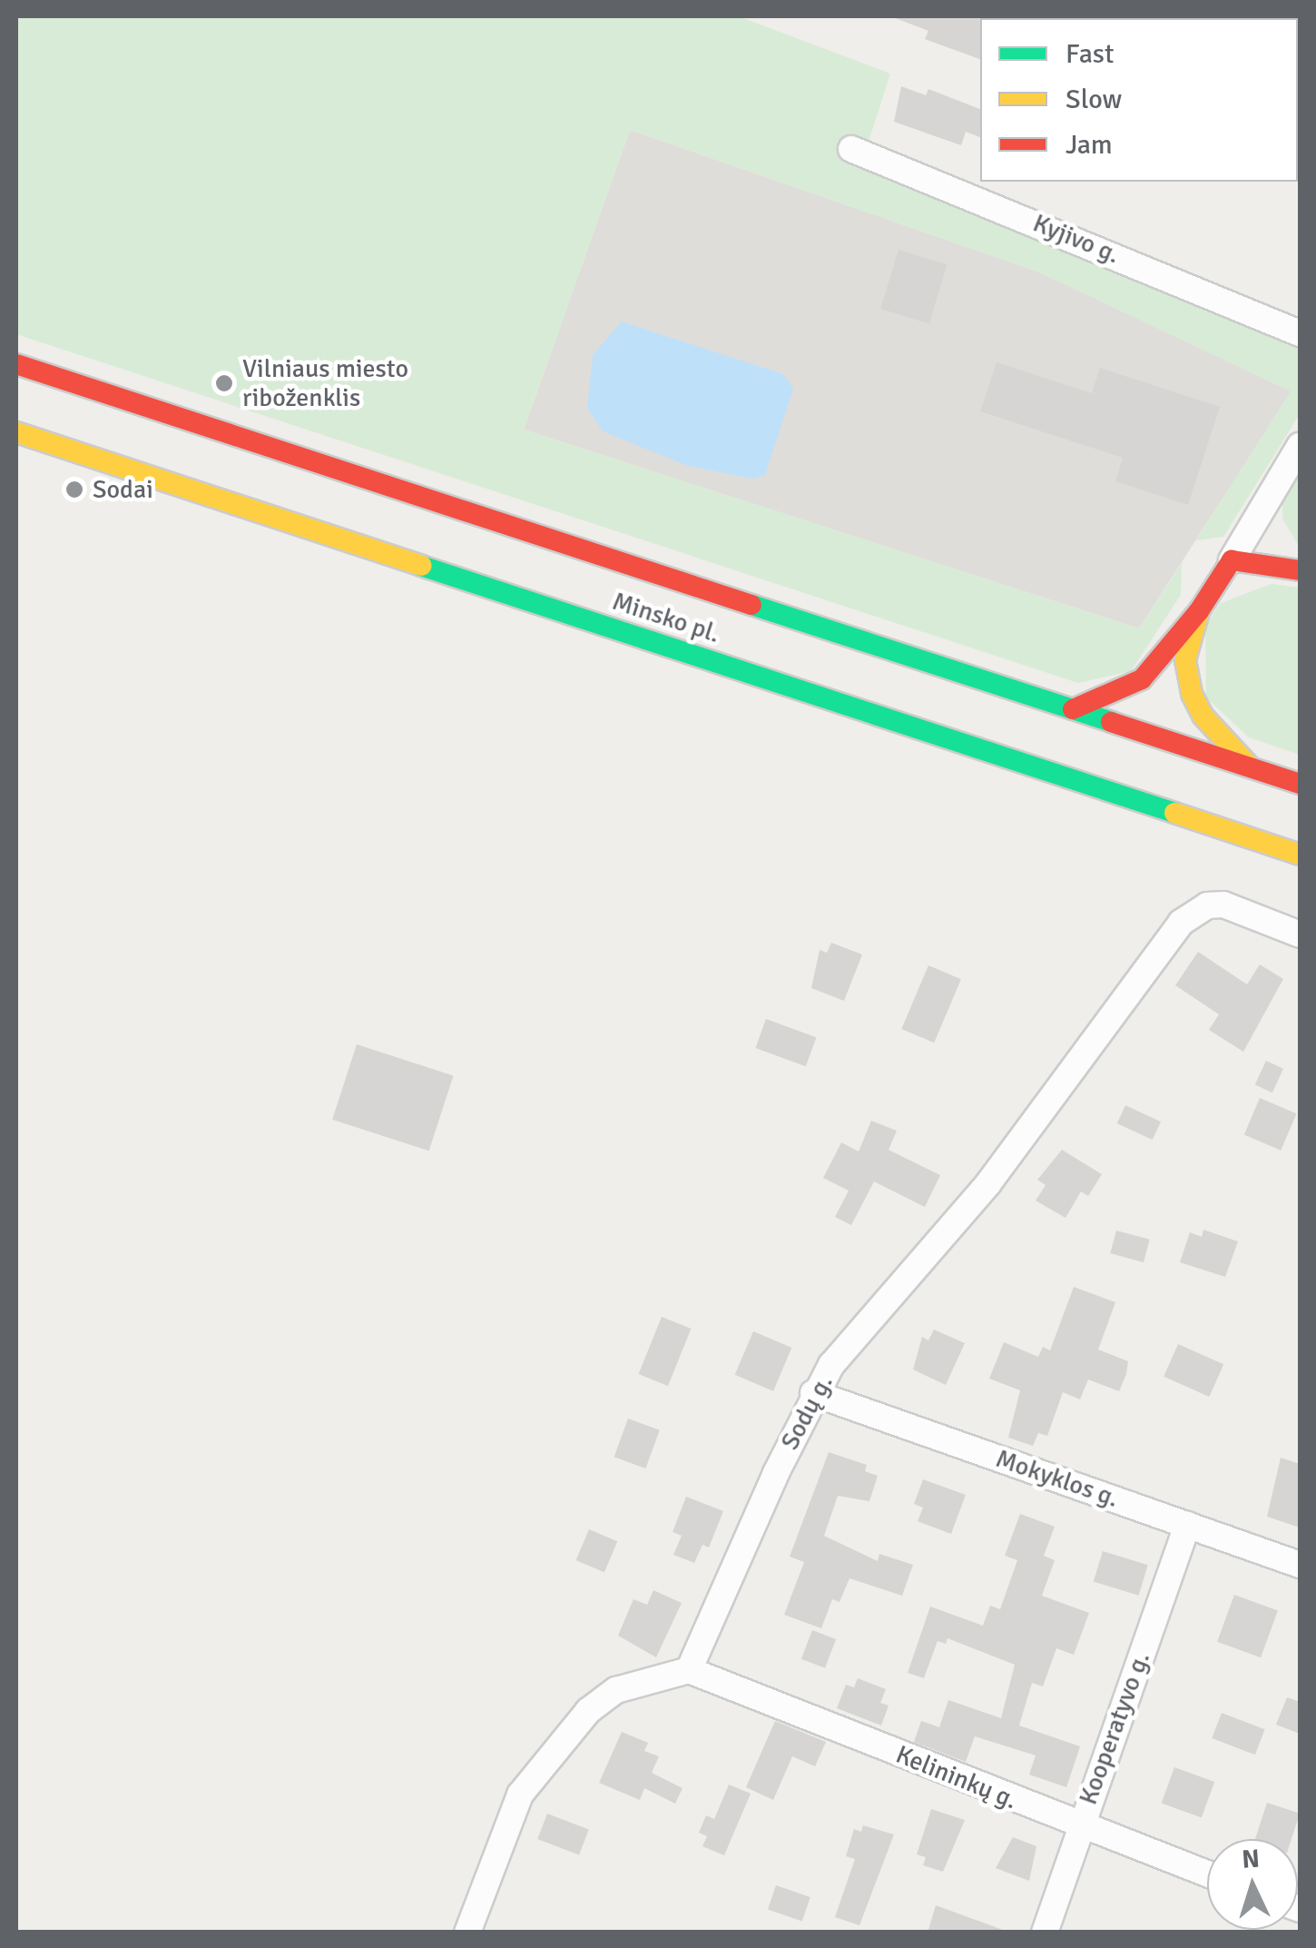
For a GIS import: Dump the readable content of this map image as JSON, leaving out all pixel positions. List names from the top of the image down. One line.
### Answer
{"streets":{"highway":["Minsko pl."],"street":["Kyjivo g.","Sodų g.","Mokyklos g.","Kooperatyvo g.","Kelininkų g."]},"crossings":[["Sodų g.","Mokyklos g."],["Sodų g.","Kelininkų g."],["Mokyklos g.","Kooperatyvo g."],["Kooperatyvo g.","Kelininkų g."]],"places":["Vilniaus miesto riboženklis","Sodai"],"legend":["Fast","Slow","Jam"],"north":"top"}
